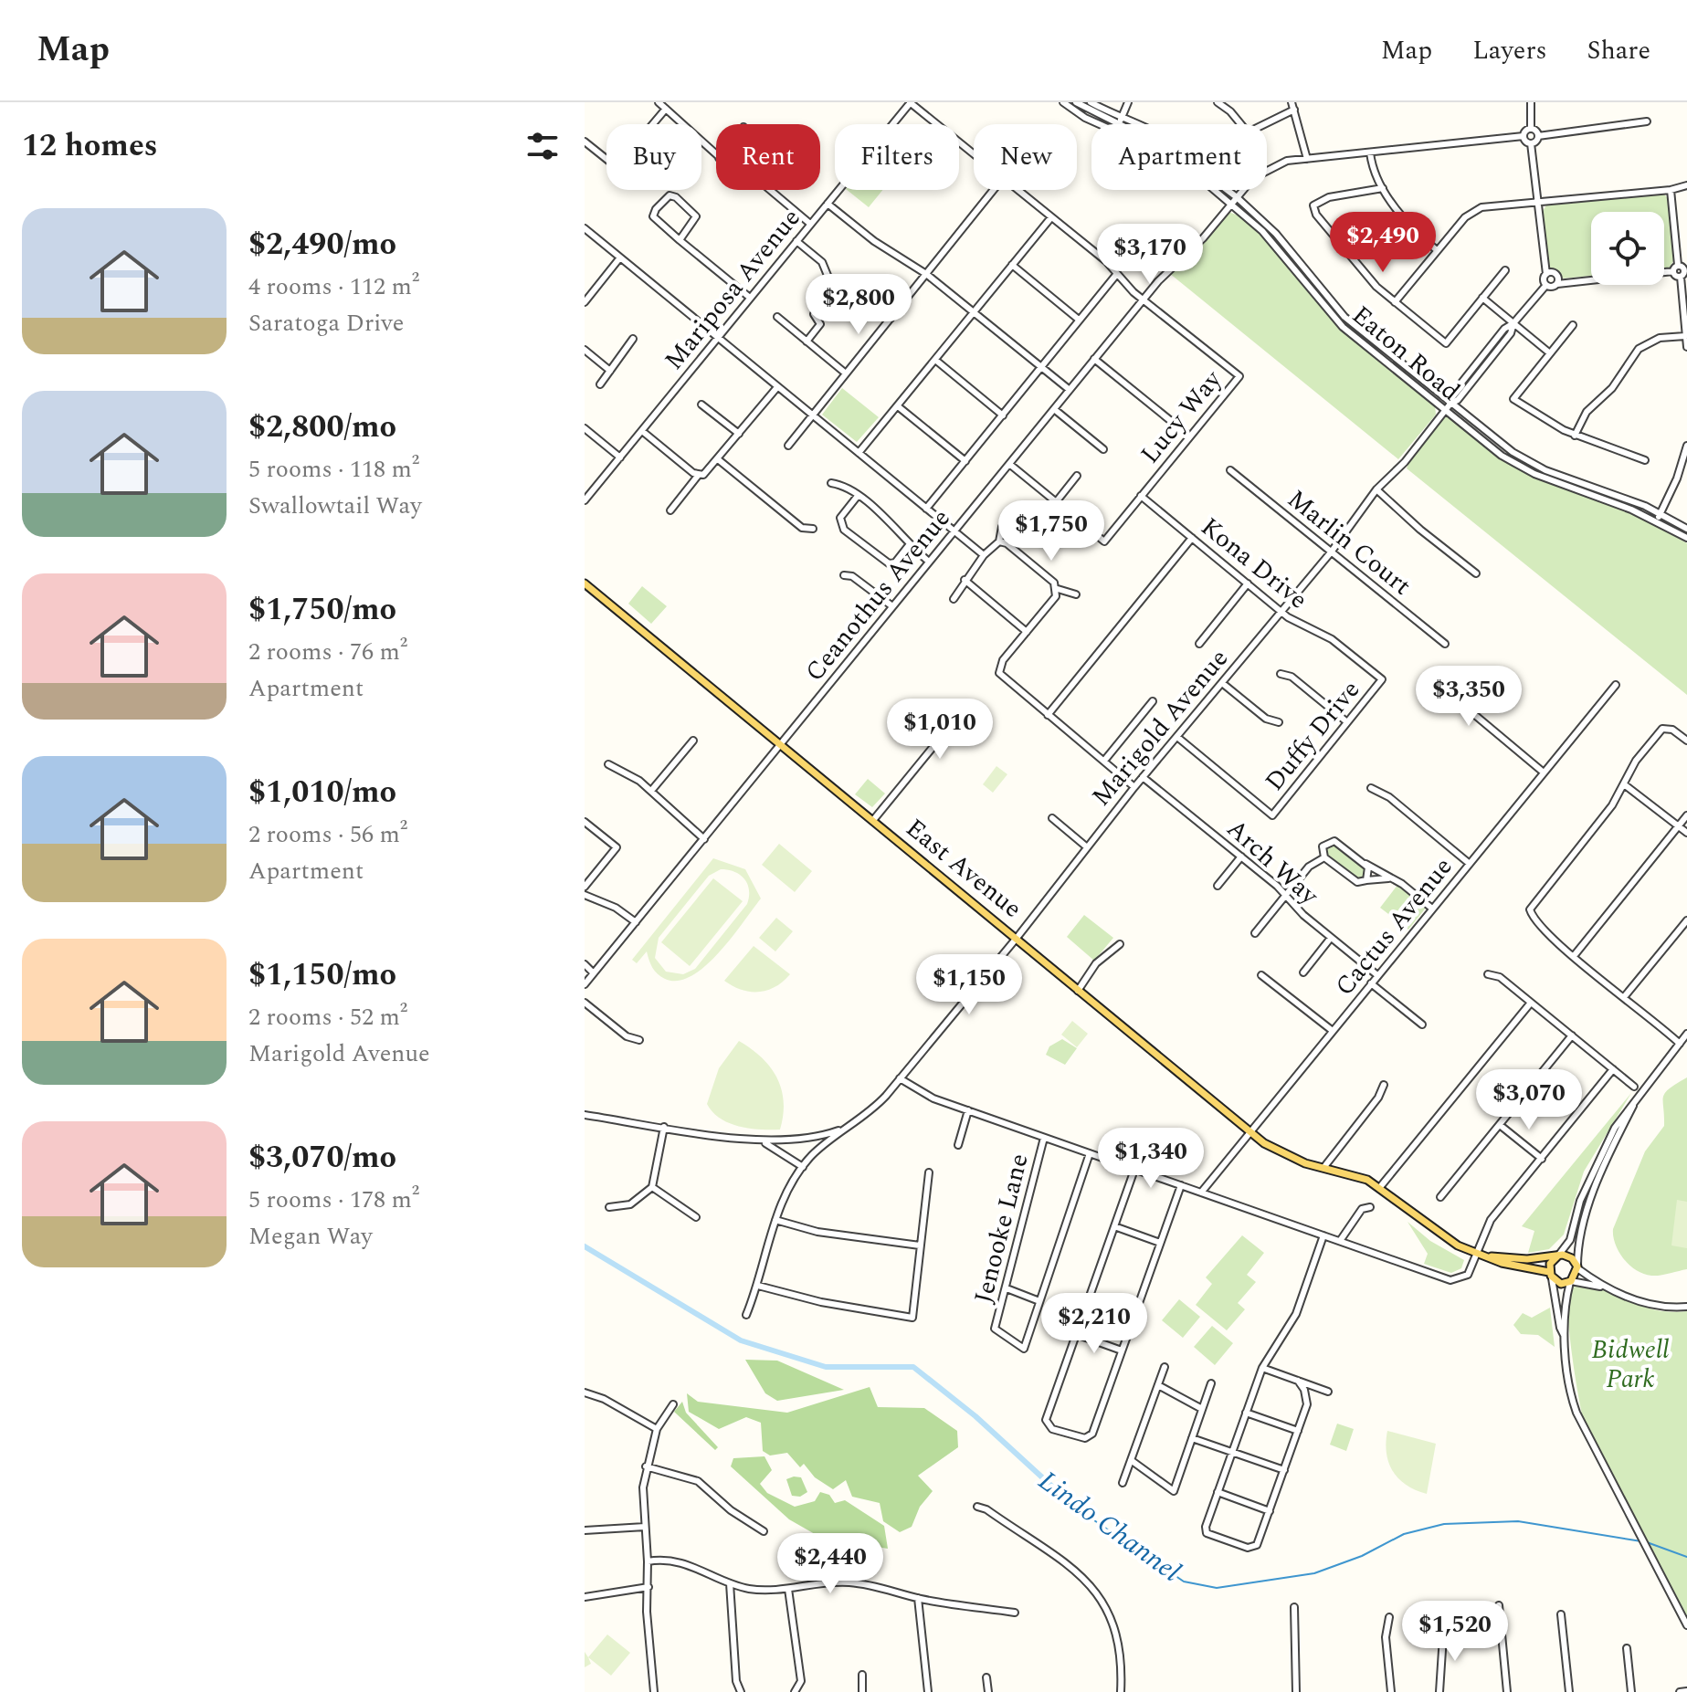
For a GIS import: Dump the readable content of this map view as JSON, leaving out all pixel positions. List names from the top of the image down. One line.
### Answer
{"streets":{"main road":["East Avenue"],"street":["Mariposa Avenue","Eaton Road","Lucy Way","Marlin Court","Kona Drive","Ceanothus Avenue","Marigold Avenue","Duffy Drive","Arch Way","Cactus Avenue","Jenooke Lane"]},"crossings":[["Mariposa Avenue","Lucy Way"],["Eaton Road","Ceanothus Avenue"],["Eaton Road","Marigold Avenue"],["Lucy Way","Kona Drive"],["Lucy Way","Ceanothus Avenue"],["Marlin Court","Marigold Avenue"],["Kona Drive","Marigold Avenue"],["Kona Drive","Duffy Drive"],["Ceanothus Avenue","East Avenue"],["Marigold Avenue","Duffy Drive"],["Marigold Avenue","Arch Way"],["Marigold Avenue","East Avenue"],["Arch Way","Cactus Avenue"],["East Avenue","Cactus Avenue"]],"water":["Lindo Channel"],"parks":["Bidwell Park"],"page":{"header":"Map","nav":["Map","Layers","Share"],"heading":"12 homes","chip":["Buy","Rent","Filters","New","Apartment"],"list":[{"name":"$2,490/mo","note":"4 rooms · 112 m² · Saratoga Drive"},{"name":"$2,800/mo","note":"5 rooms · 118 m² · Swallowtail Way"},{"name":"$1,750/mo","note":"2 rooms · 76 m² · Apartment"},{"name":"$1,010/mo","note":"2 rooms · 56 m² · Apartment"},{"name":"$1,150/mo","note":"2 rooms · 52 m² · Marigold Avenue"},{"name":"$3,070/mo","note":"5 rooms · 178 m² · Megan Way"}],"price":["$2,490","$3,170","$2,800","$1,750","$3,350","$1,010","$1,150","$3,070","$1,340","$2,210","$2,440","$1,520"]}}
